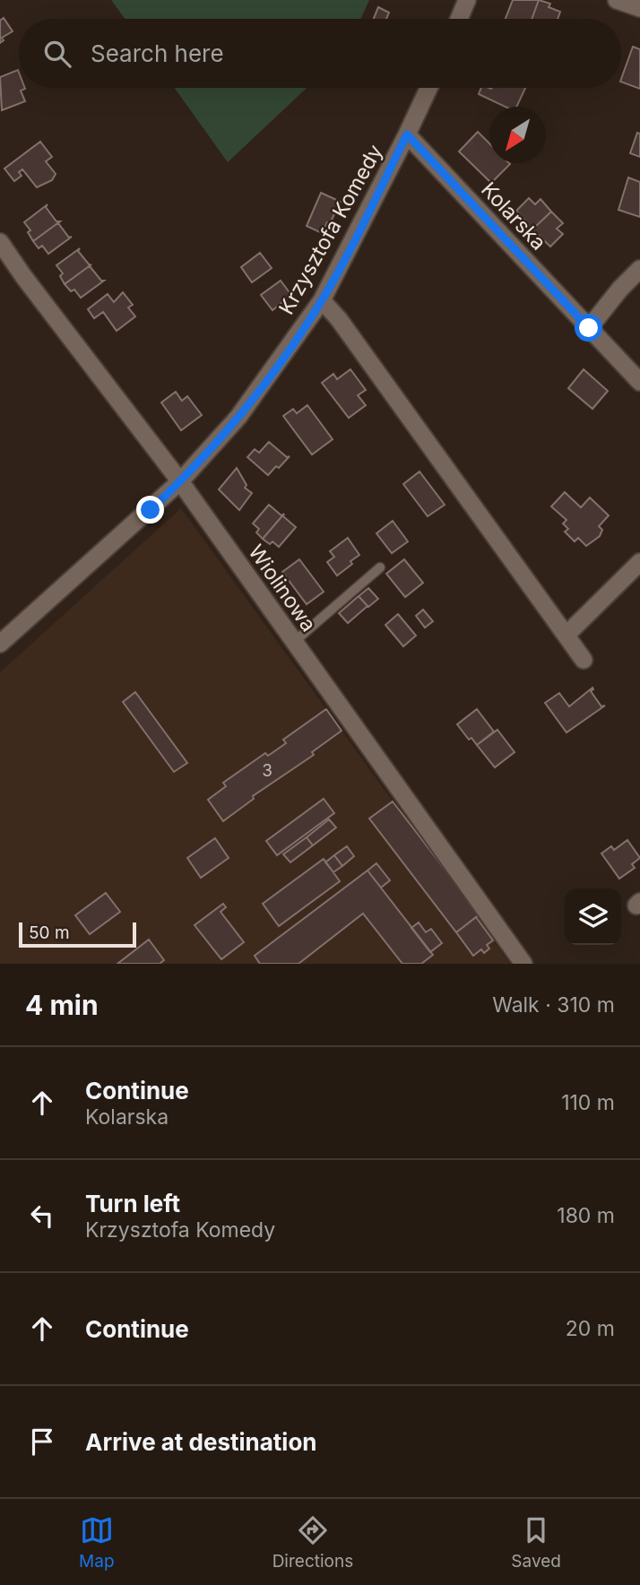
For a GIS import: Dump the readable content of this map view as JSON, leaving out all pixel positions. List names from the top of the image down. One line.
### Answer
{"streets":{"street":["Kolarska","Krzysztofa Komedy","Wiolinowa"]},"crossings":[["Kolarska","Krzysztofa Komedy"],["Krzysztofa Komedy","Wiolinowa"]],"house_numbers":["3"],"scale_bar":"50 m","north":"bottom left","page":{"search":"Search here","scale":"50 m","heading":["4 min","Walk · 310 m"],"list":[["Continue","Kolarska","110 m"],["Turn left","Krzysztofa Komedy","180 m"],["Continue","20 m"],"Arrive at destination"],"nav":["Map","Directions","Saved"]}}
